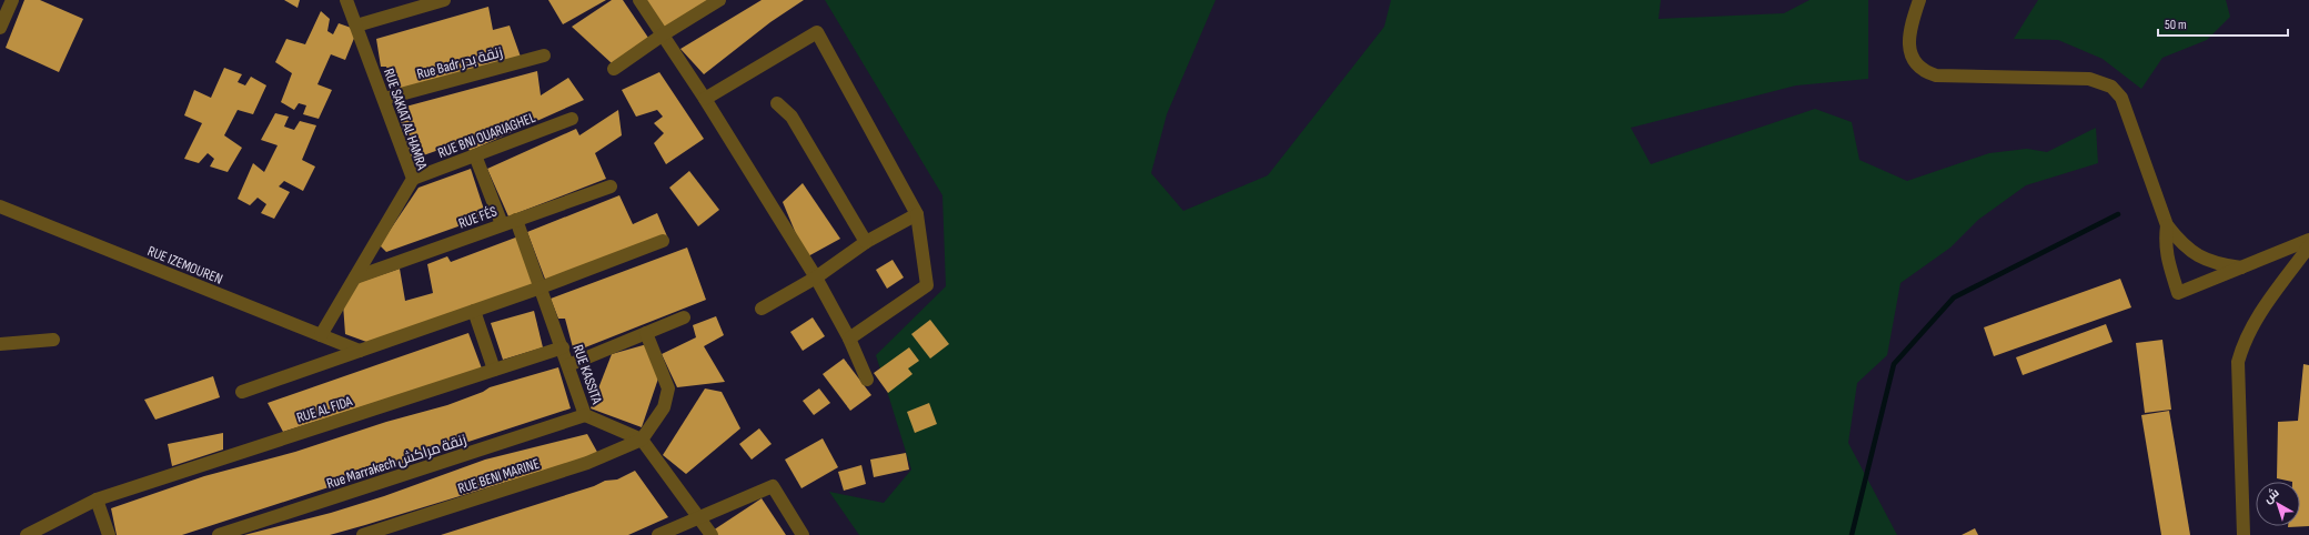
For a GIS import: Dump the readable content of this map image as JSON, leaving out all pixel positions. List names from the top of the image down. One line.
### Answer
{"streets":{"street":["Rue Badr زنقة بدر","RUE SAKIAT AL HAMRA","RUE BNI OUARIAGHEL","RUE FÉS","RUE IZEMOUREN","RUE KASSITA","RUE AL FIDA","Rue Marrakech زنقة مراكش","RUE BENI MARINE"]},"crossings":[["Rue Badr زنقة بدر","RUE SAKIAT AL HAMRA"],["RUE SAKIAT AL HAMRA","RUE BNI OUARIAGHEL"],["RUE SAKIAT AL HAMRA","RUE FÉS"],["RUE SAKIAT AL HAMRA","RUE IZEMOUREN"],["RUE FÉS","RUE KASSITA"],["RUE KASSITA","RUE AL FIDA"],["RUE KASSITA","Rue Marrakech زنقة مراكش"],["RUE KASSITA","RUE BENI MARINE"]],"scale_bar":"50 m","north":"top left"}
